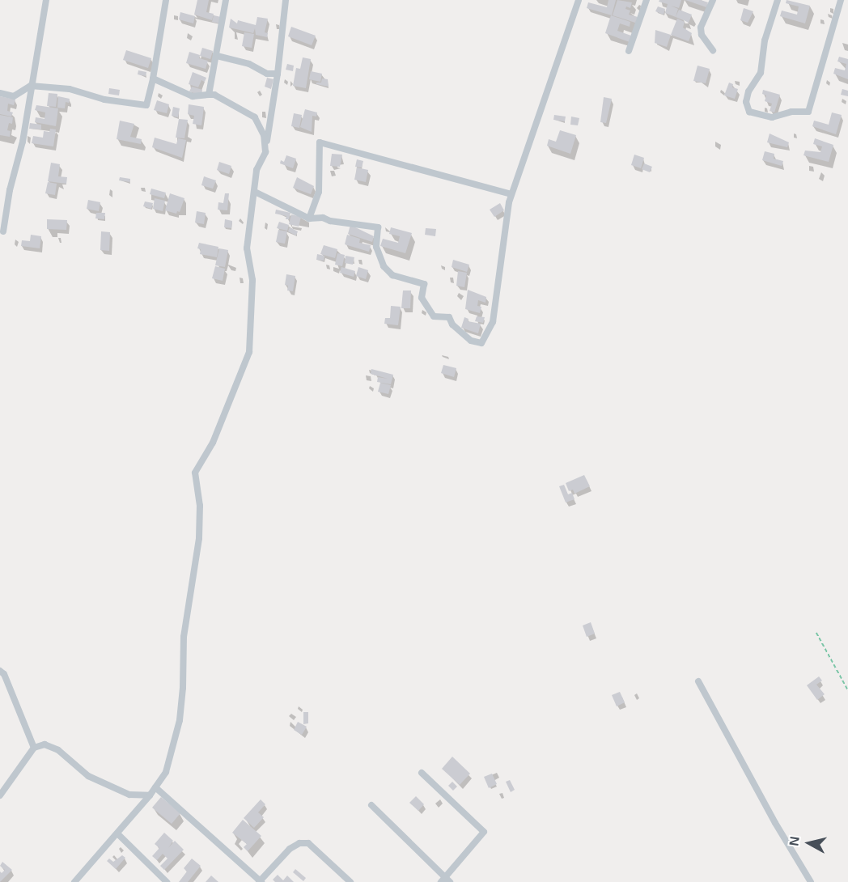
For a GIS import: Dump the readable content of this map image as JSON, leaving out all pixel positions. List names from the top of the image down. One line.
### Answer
{"north":"left"}
